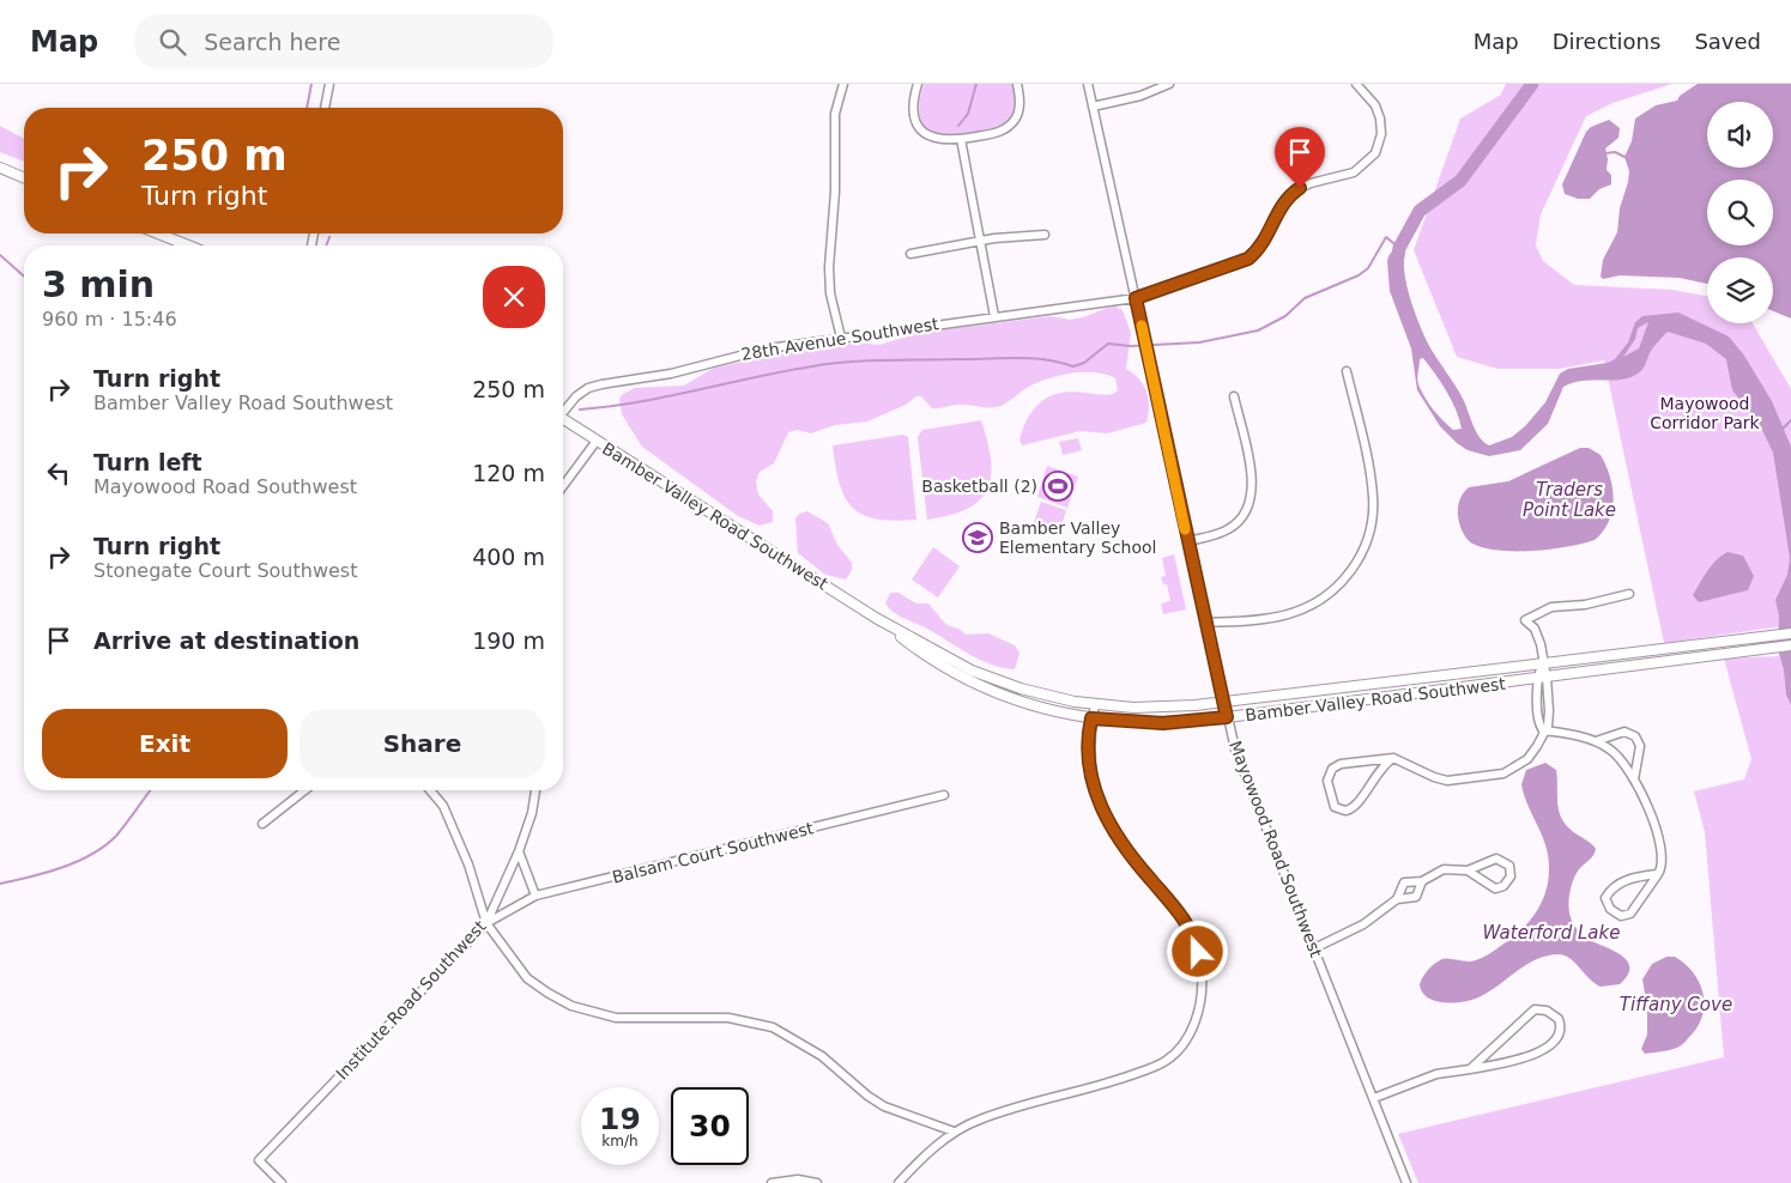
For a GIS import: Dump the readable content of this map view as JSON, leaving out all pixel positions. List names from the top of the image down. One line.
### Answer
{"streets":{"main road":["Bamber Valley Road Southwest"],"street":["28th Avenue Southwest","Mayowood Road Southwest","Balsam Court Southwest","Institute Road Southwest"]},"crossings":[["28th Avenue Southwest","Mayowood Road Southwest"],["Bamber Valley Road Southwest","Mayowood Road Southwest"],["Balsam Court Southwest","Institute Road Southwest"]],"water":["Traders Point Lake","Waterford Lake","Tiffany Cove"],"parks":["Mayowood Corridor Park"],"places":{"sports":["Basketball (2)"],"school or university":["Bamber Valley Elementary School"]},"page":{"header":"Map","search":"Search here","nav":["Map","Directions","Saved"],"turn":["250 m","Turn right"],"heading":["3 min","960 m · 15:46"],"list":[{"name":"Turn right","note":"Bamber Valley Road Southwest","value":"250 m"},{"name":"Turn left","note":"Mayowood Road Southwest","value":"120 m"},{"name":"Turn right","note":"Stonegate Court Southwest","value":"400 m"},{"name":"Arrive at destination","value":"190 m"}],"buttons":["Exit","Share"],"speed":"19 km/h","limit":"30"}}
